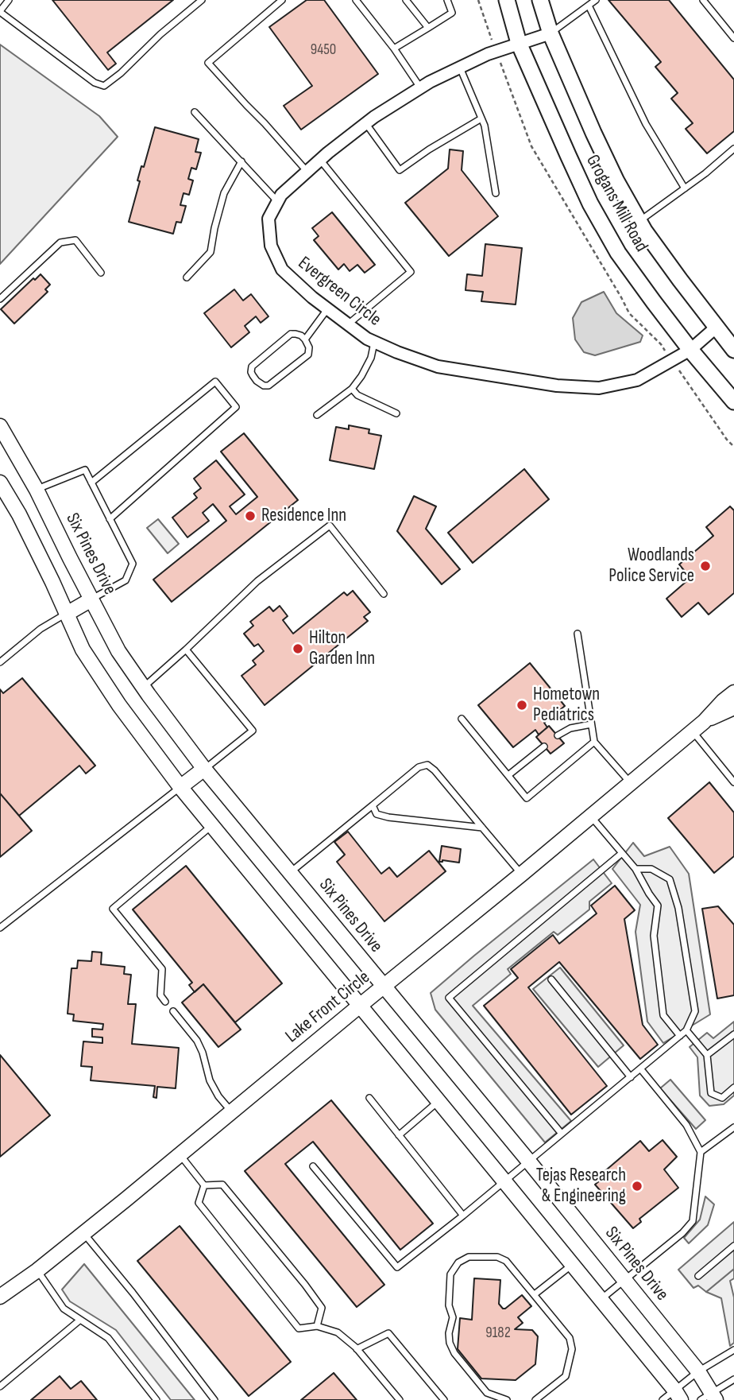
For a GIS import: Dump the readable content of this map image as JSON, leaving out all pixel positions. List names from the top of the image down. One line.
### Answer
{"streets":{"main road":["Grogans Mill Road"],"street":["Evergreen Circle","Six Pines Drive","Lake Front Circle"]},"crossings":[["Grogans Mill Road","Evergreen Circle"],["Six Pines Drive","Lake Front Circle"]],"places":["Residence Inn","Woodlands Police Service","Hilton Garden Inn","Hometown Pediatrics","Tejas Research & Engineering"],"house_numbers":["9450","9182"]}
